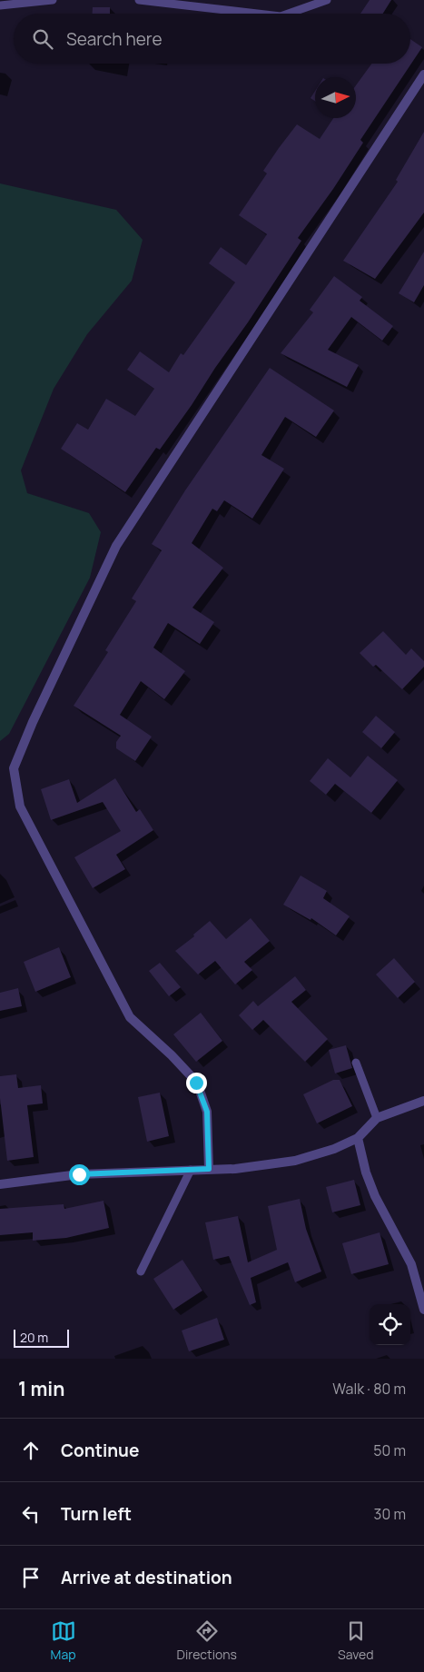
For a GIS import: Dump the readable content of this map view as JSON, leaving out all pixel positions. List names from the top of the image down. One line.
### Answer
{"scale_bar":"20 m","north":"right","page":{"search":"Search here","scale":"20 m","heading":["1 min","Walk · 80 m"],"list":[["Continue","50 m"],["Turn left","30 m"],"Arrive at destination"],"nav":["Map","Directions","Saved"]}}
